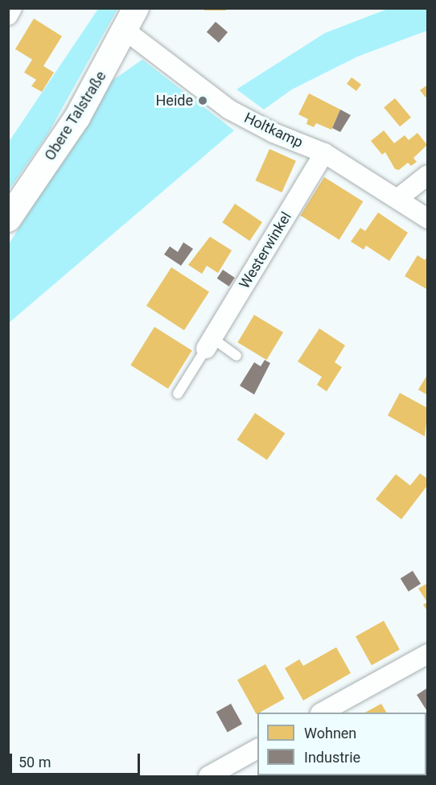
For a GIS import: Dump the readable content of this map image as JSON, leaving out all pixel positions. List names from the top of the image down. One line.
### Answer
{"streets":{"street":["Obere Talstraße","Holtkamp","Westerwinkel"]},"crossings":[["Obere Talstraße","Holtkamp"],["Holtkamp","Westerwinkel"]],"places":["Heide"],"legend":["Wohnen","Industrie"],"scale_bar":"50 m"}
